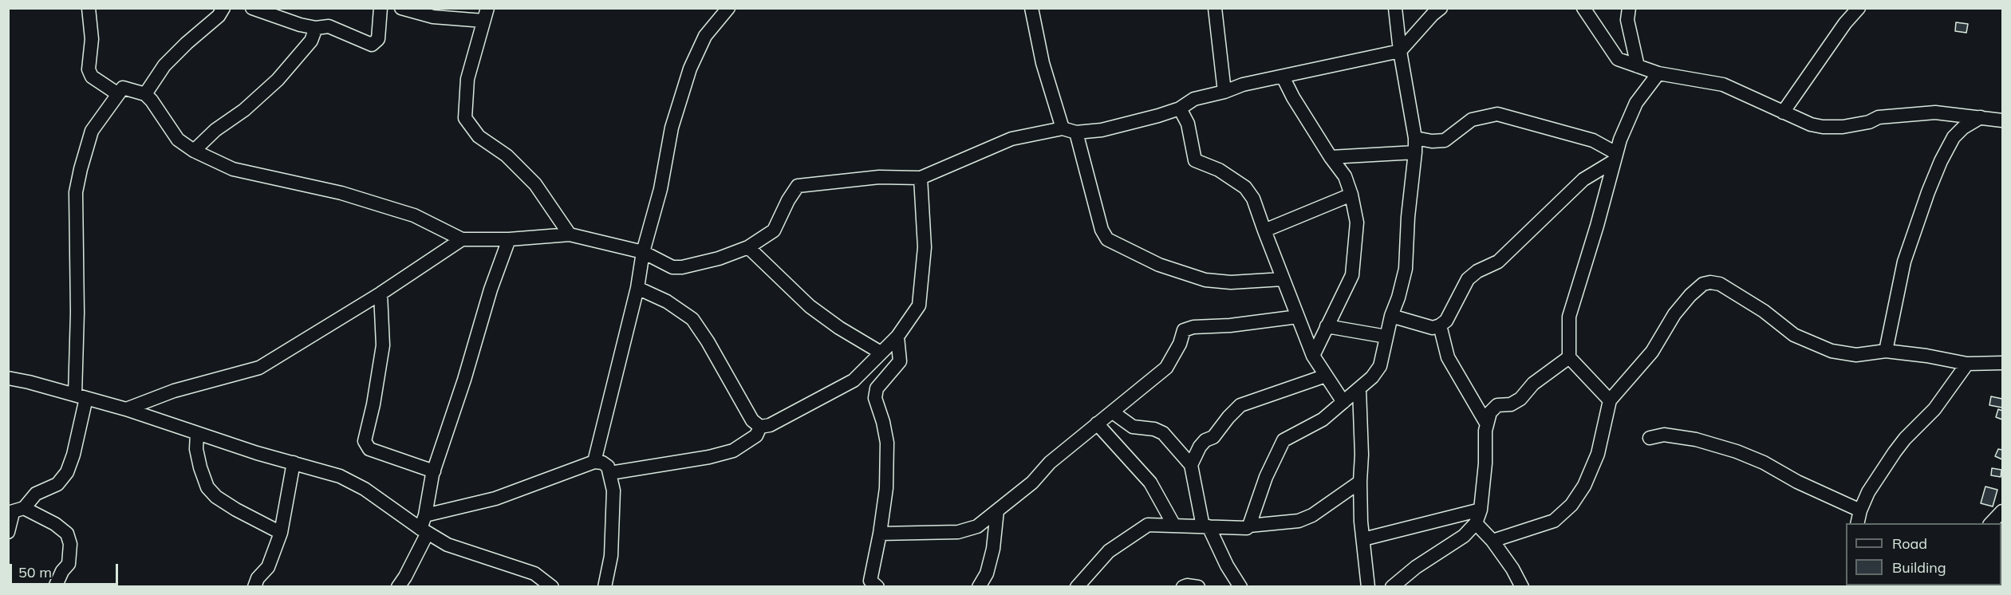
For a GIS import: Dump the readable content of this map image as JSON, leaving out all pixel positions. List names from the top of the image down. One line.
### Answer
{"legend":["Road","Building"],"scale_bar":"50 m"}
